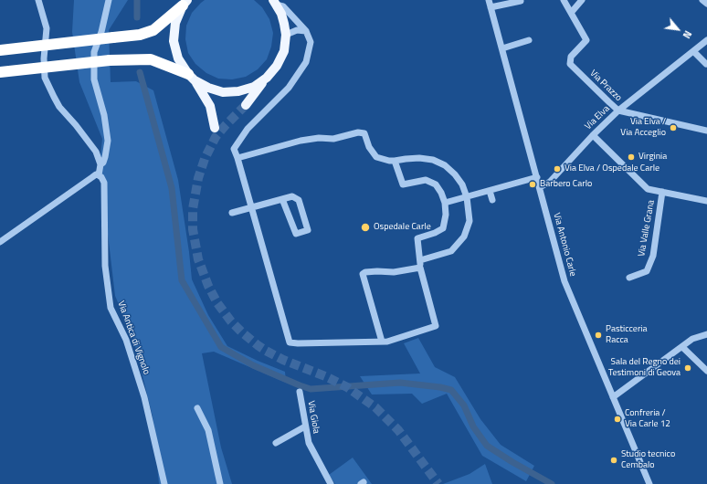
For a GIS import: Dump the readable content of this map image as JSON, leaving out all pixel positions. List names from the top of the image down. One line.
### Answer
{"streets":{"street":["Via Prazzo","Via Elva","Via Valle Grana","Via Antonio Carle","Via Antica di Vignolo","Via Giola"]},"crossings":[["Via Prazzo","Via Elva"],["Via Elva","Via Antonio Carle"]],"places":["Via Elva / Via Acceglio","Virginia","Via Elva / Ospedale Carle","Barbero Carlo","Ospedale Carle","Pasticceria Racca","Sala del Regno dei Testimoni di Geova","Confreria / Via Carle 12","Studio tecnico Cembalo"],"north":"bottom right"}
